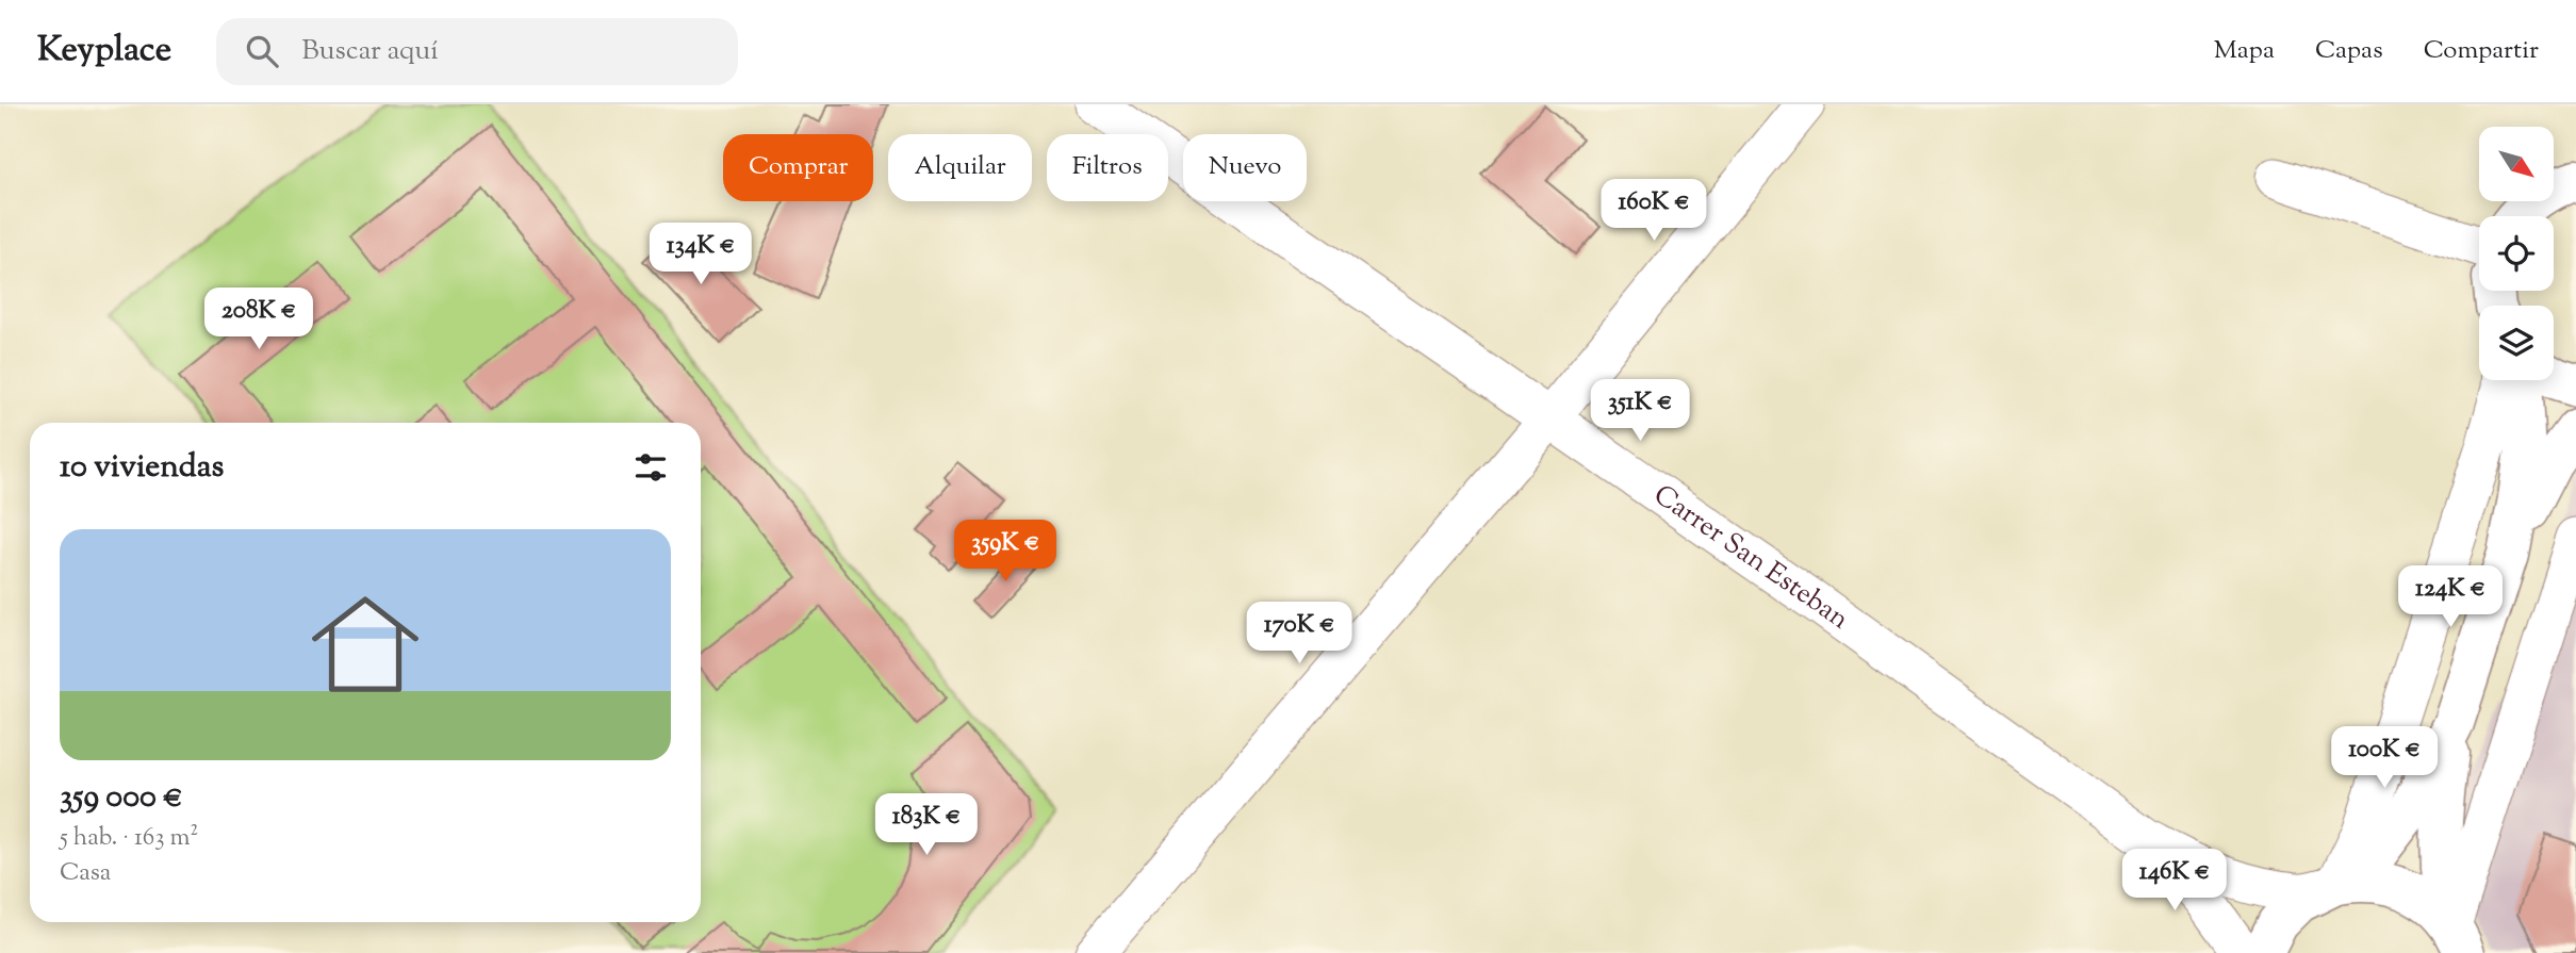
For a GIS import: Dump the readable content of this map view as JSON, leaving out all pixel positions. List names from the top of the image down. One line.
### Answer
{"streets":{"street":["Carrer San Esteban"]},"north":"bottom right","page":{"header":"Keyplace","search":"Buscar aquí","nav":["Mapa","Capas","Compartir"],"chip":["Comprar","Alquilar","Filtros","Nuevo"],"price":["160K €","134K €","208K €","351K €","359K €","124K €","170K €","100K €","183K €","146K €"],"heading":"10 viviendas","list":[{"name":"359 000 €","note":"5 hab. · 163 m² · Casa"}]}}
